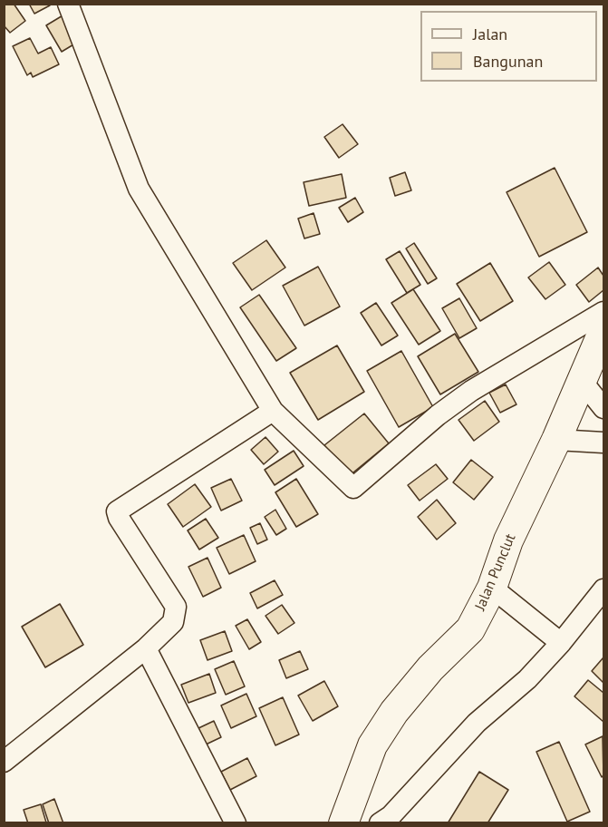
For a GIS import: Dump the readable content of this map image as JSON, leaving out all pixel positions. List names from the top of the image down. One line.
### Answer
{"streets":{"main road":["Jalan Punclut"]},"legend":["Jalan","Bangunan"]}
